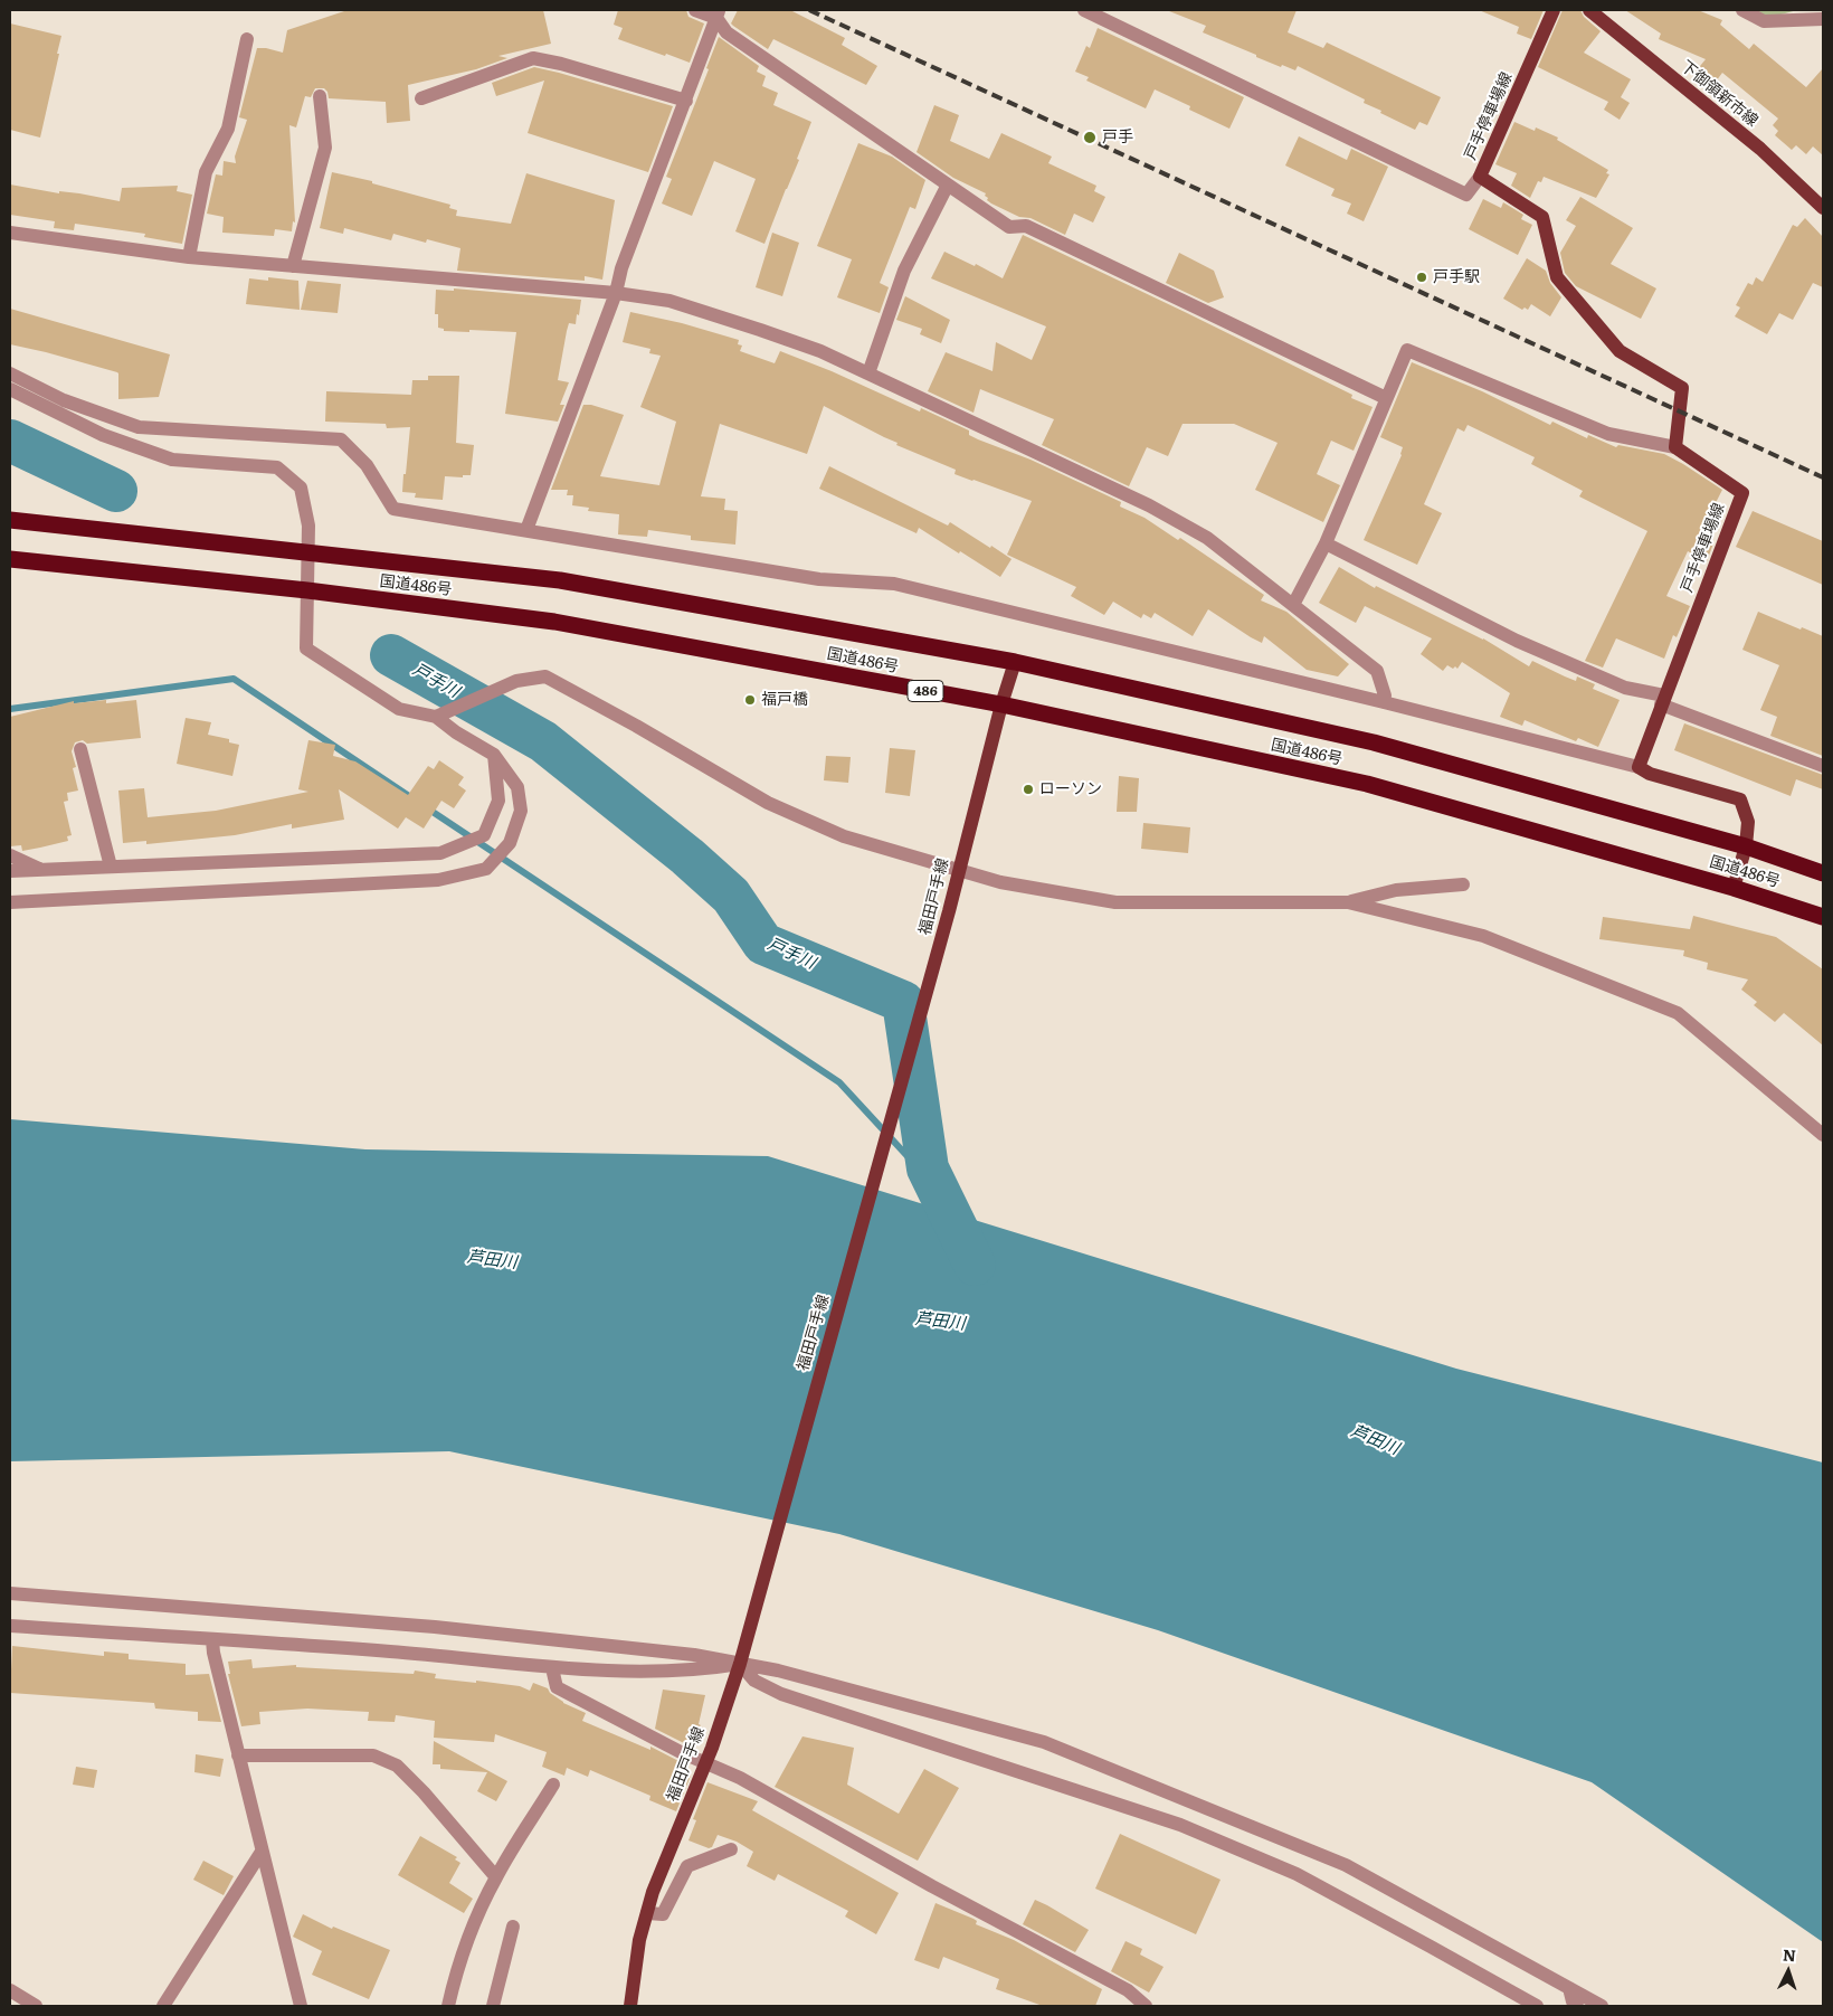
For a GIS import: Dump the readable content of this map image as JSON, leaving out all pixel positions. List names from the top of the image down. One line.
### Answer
{"streets":{"highway":["国道486号","486"],"main road":["下御領新市線","戸手停車場線","福田戸手線"]},"crossings":[["国道486号","福田戸手線"]],"water":["戸手川","芦田川"],"places":["戸手","戸手駅","福戸橋","ローソン"],"north":"top"}
